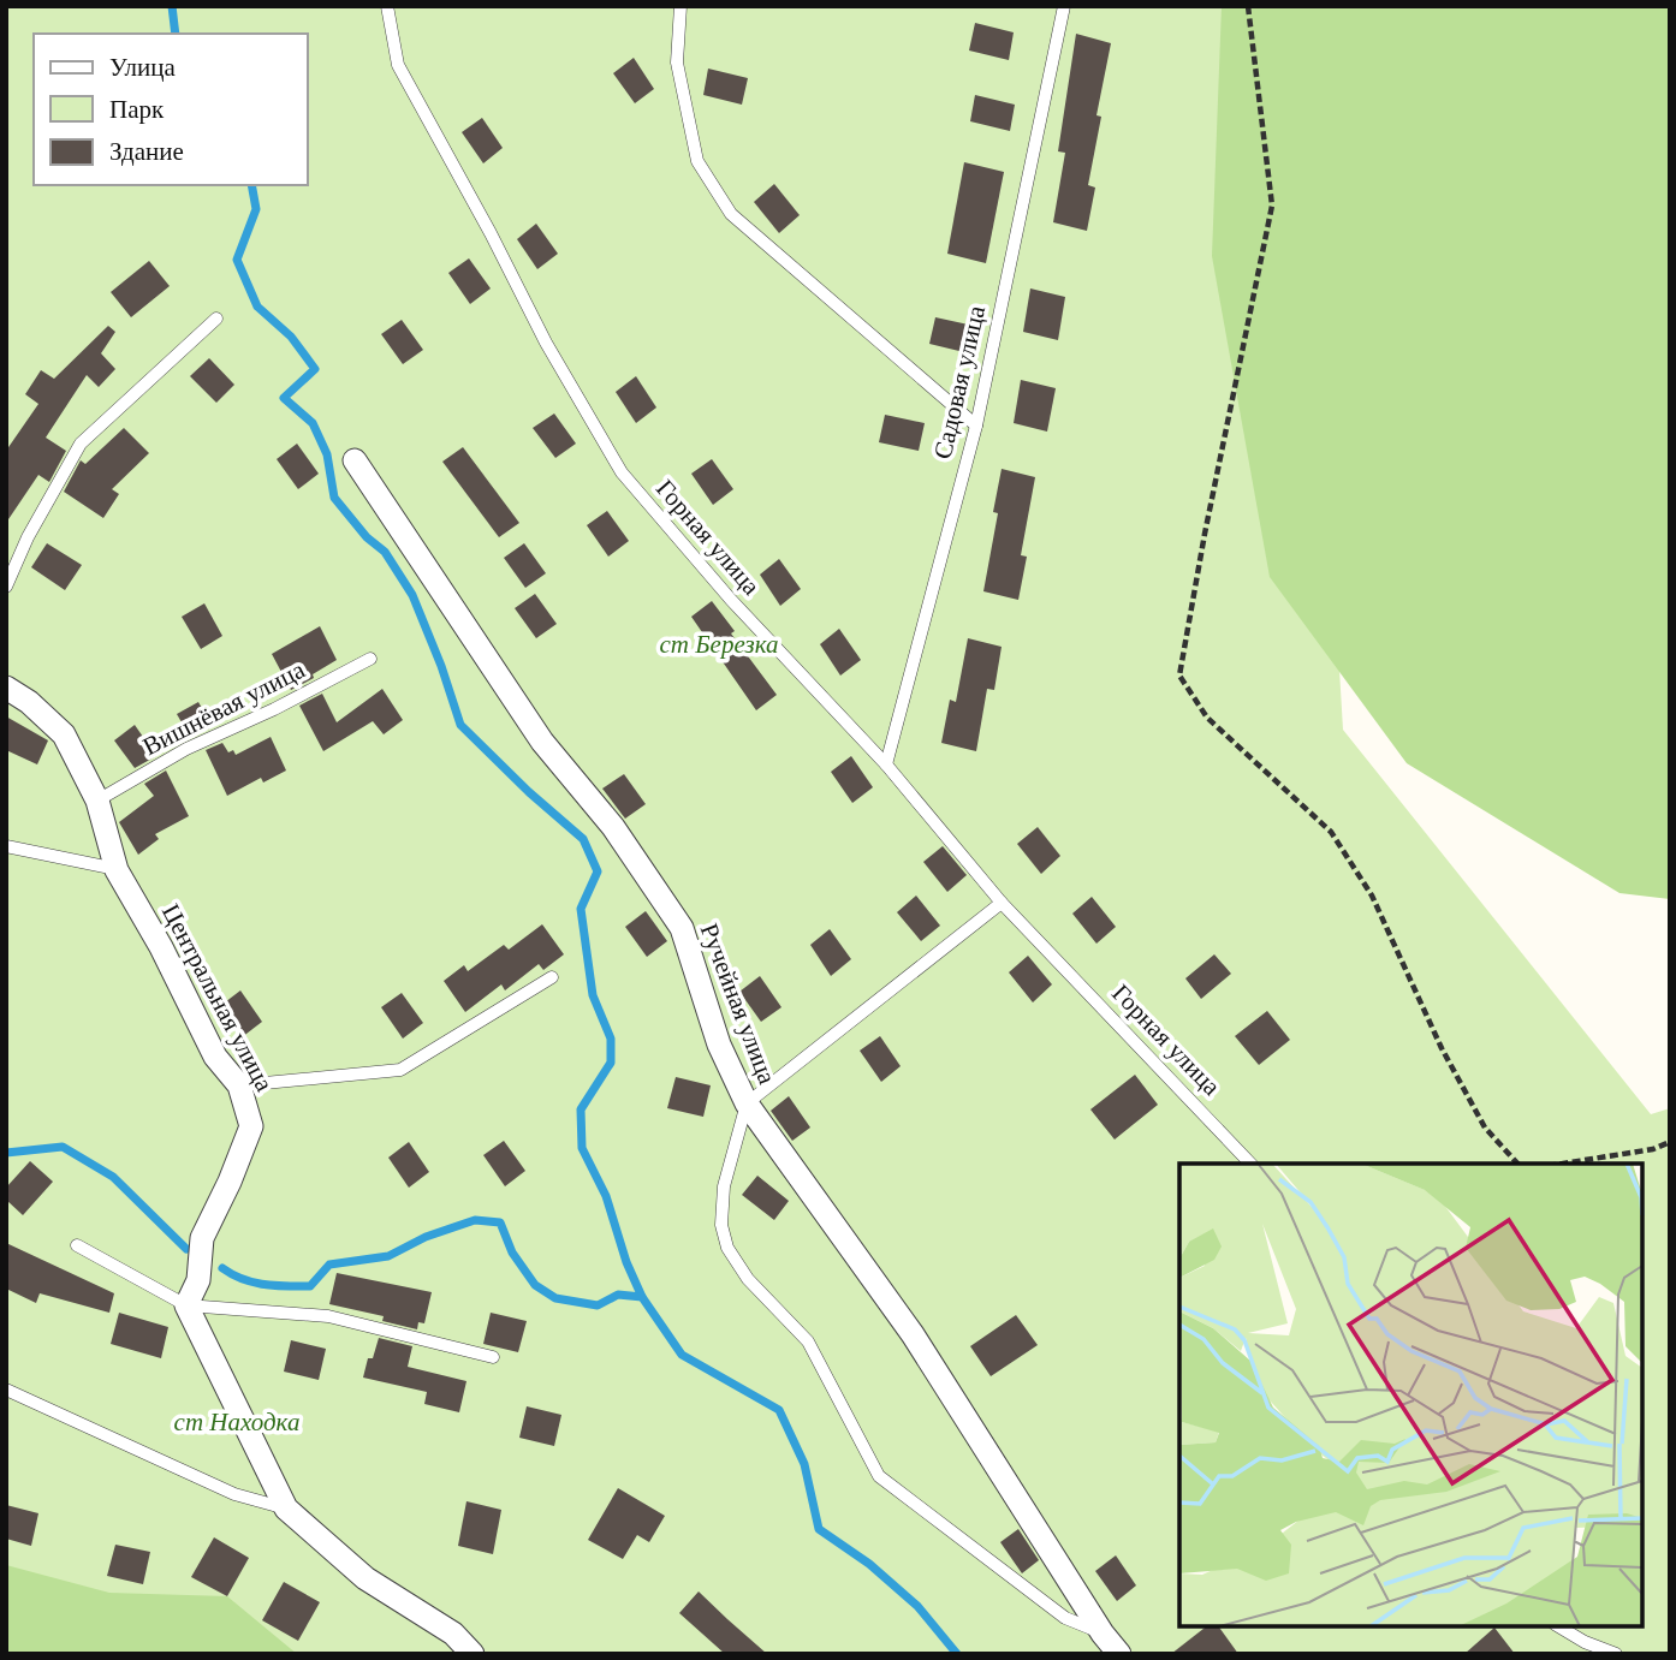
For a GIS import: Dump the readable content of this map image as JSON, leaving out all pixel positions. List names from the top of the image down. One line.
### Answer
{"streets":{"street":["Центральная улица","Ручейная улица"],"lane":["Садовая улица","Горная улица","Вишнёвая улица"]},"crossings":[["Садовая улица","Горная улица"],["Вишнёвая улица","Центральная улица"]],"parks":["ст Березка","ст Находка"],"legend":["Улица","Парк","Здание"]}
